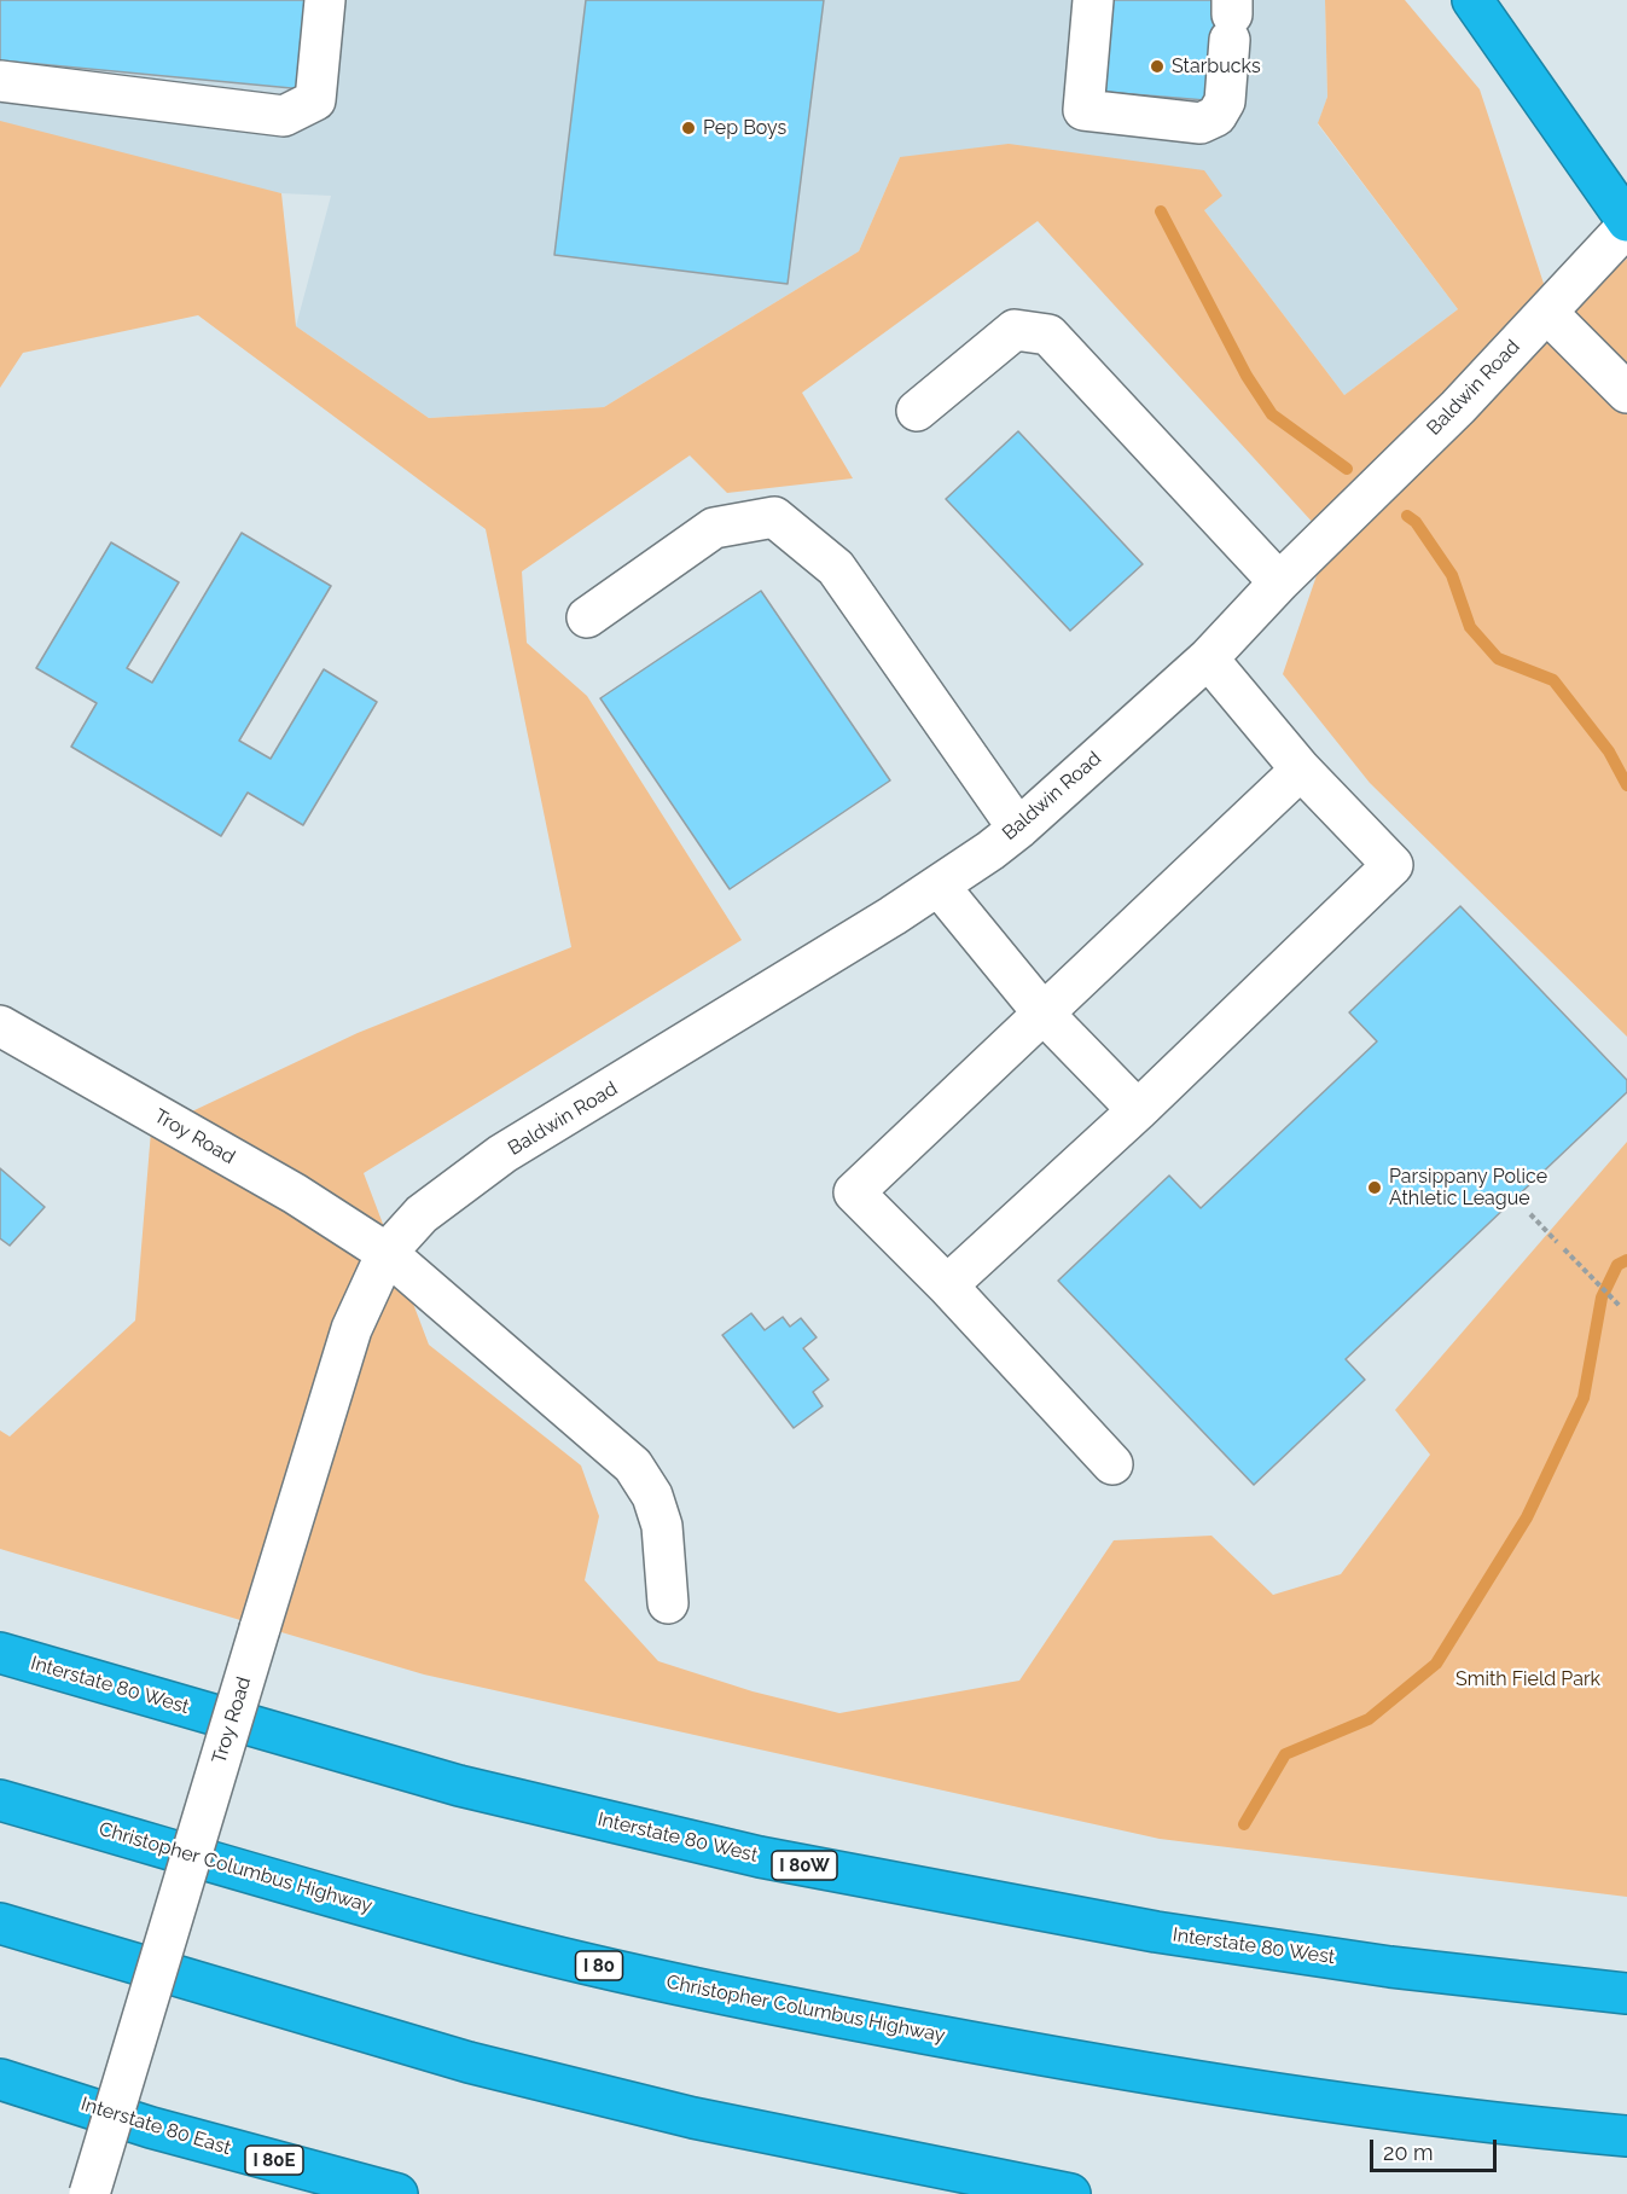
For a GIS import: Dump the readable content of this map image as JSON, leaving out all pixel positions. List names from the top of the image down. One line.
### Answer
{"streets":{"highway":["Interstate 80 West","I 80W","Christopher Columbus Highway","I 80","Interstate 80 East","I 80E"],"street":["Baldwin Road","Troy Road"]},"crossings":[["Baldwin Road","Troy Road"]],"parks":["Smith Field Park"],"places":["Starbucks","Pep Boys","Parsippany Police Athletic League"],"scale_bar":"20 m"}
